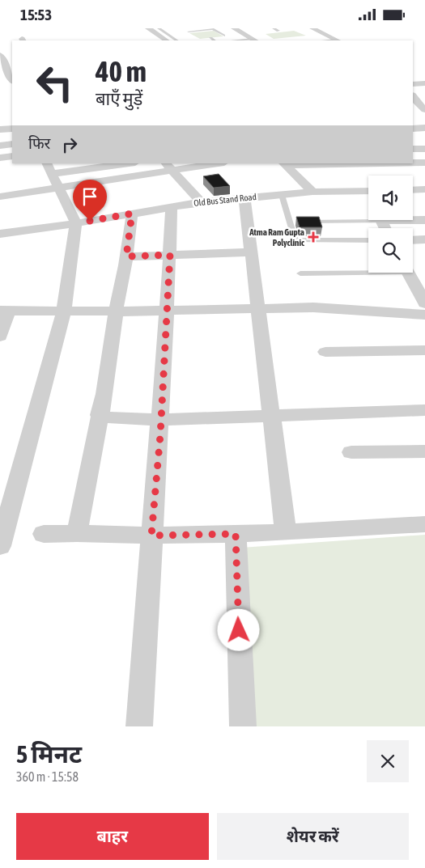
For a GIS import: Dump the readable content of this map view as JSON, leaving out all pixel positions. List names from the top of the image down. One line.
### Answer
{"streets":{"street":["Old Bus Stand Road"]},"places":{"health":["Atma Ram Gupta Polyclinic"]},"page":{"status":"15:53","turn":["40 m","बाएँ मुड़ें"],"then":"फिर","heading":["5 मिनट","360 m · 15:58"],"buttons":["बाहर","शेयर करें"]}}
